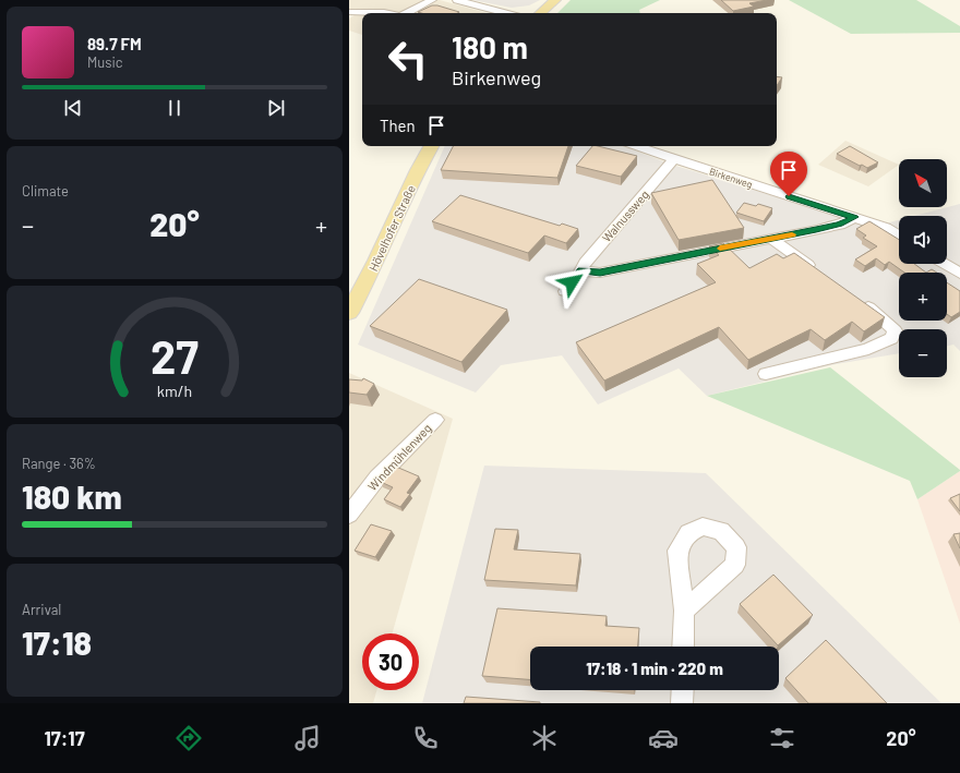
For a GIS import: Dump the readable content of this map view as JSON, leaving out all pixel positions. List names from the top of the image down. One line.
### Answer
{"streets":{"main road":["Hövelhofer Straße"],"street":["Birkenweg","Walnussweg","Windmühlenweg"]},"crossings":[["Birkenweg","Walnussweg"]],"north":"top left","page":{"turn":["180 m","Birkenweg"],"song":["89.7 FM","Music"],"then":"Then","tile":["Climate",["Range · 36%","180 km"],["Arrival","17:18"]],"map_buttons":["+","−"],"heat":["−","20°","+"],"limit":"30","trip":"17:18 · 1 min · 220 m","tabs":["17:17","20°"],"gauge":["27","km/h"]}}
